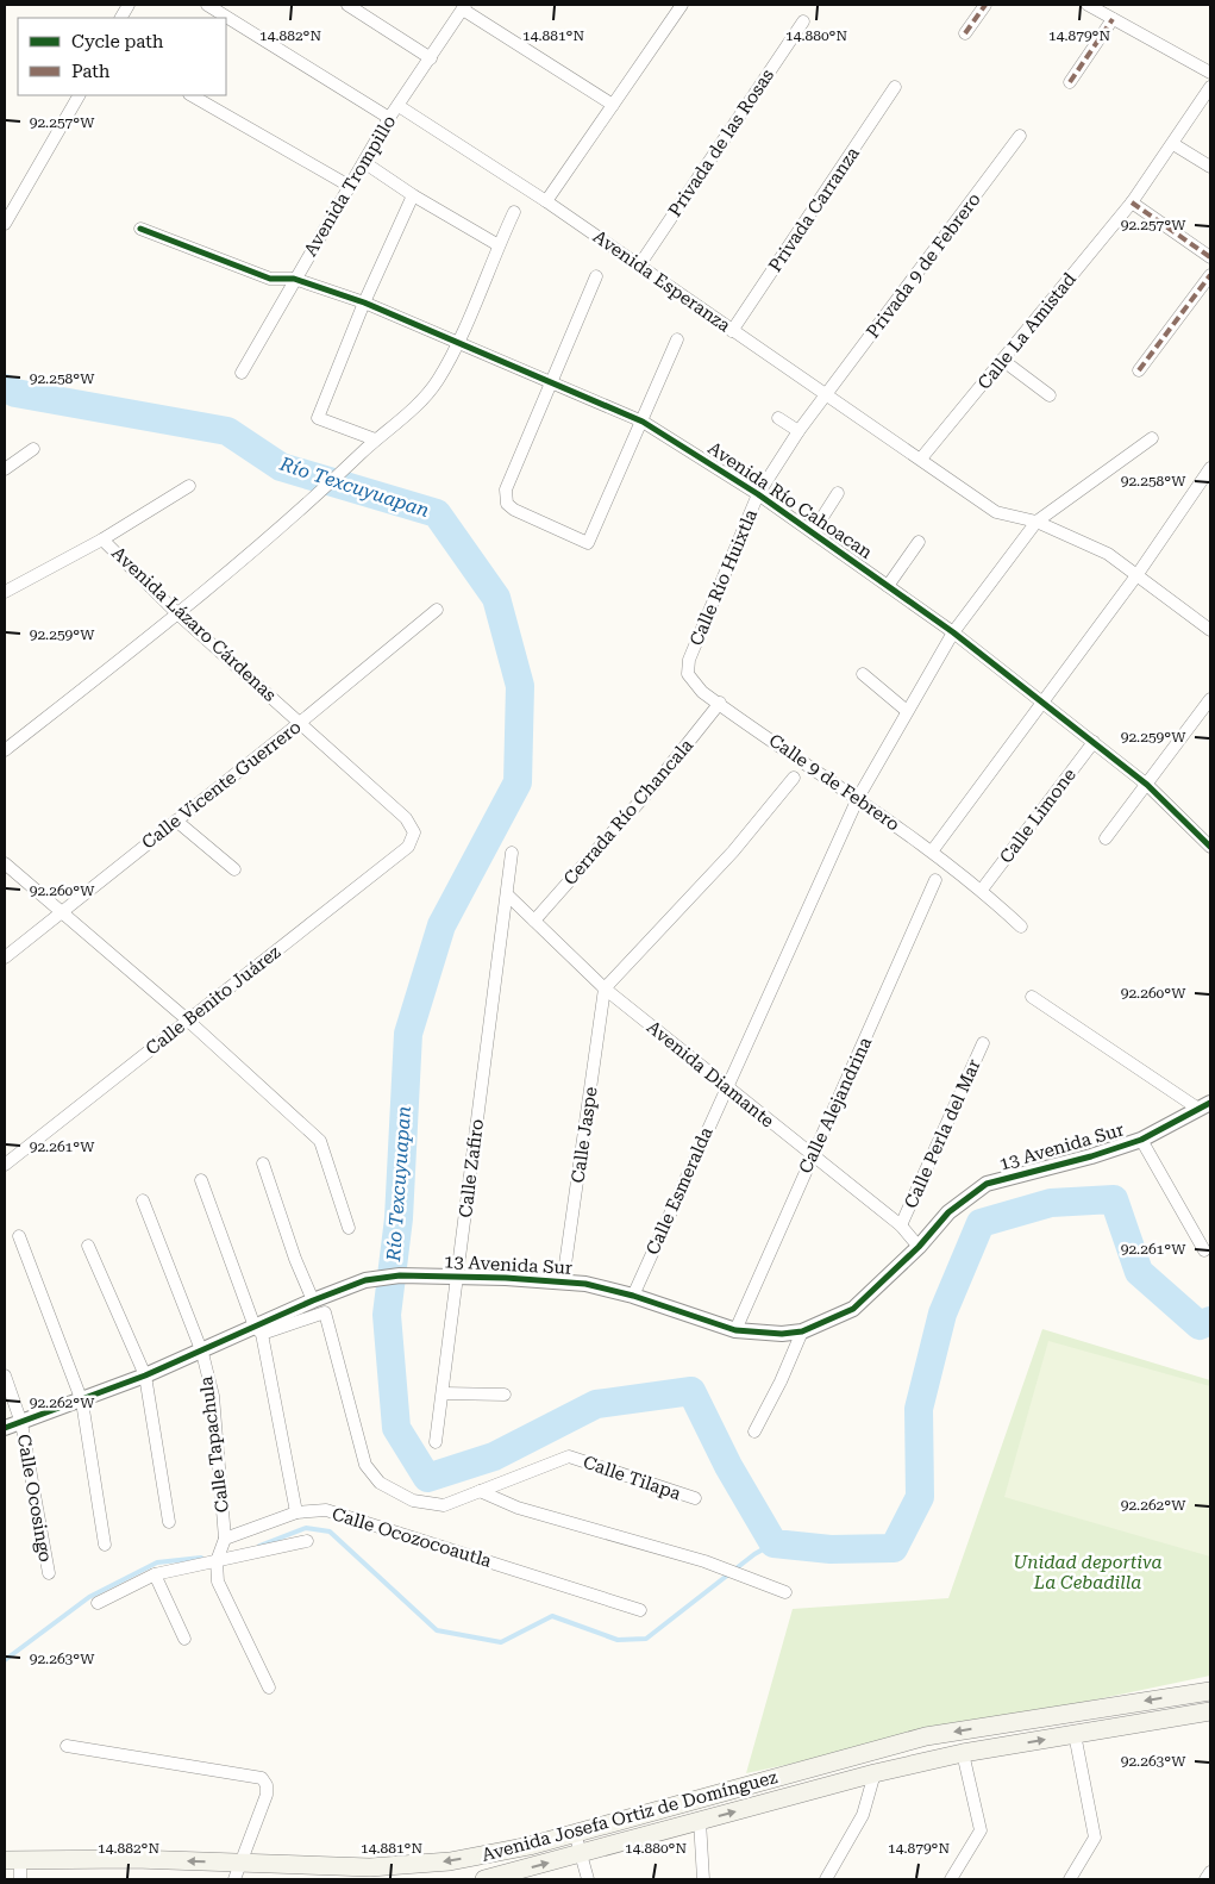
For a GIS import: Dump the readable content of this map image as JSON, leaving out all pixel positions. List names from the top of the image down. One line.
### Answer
{"streets":{"main road":["Avenida Josefa Ortiz de Domínguez"],"street":["Privada de las Rosas","Avenida Trompillo","Privada Carranza","Privada 9 de Febrero","Avenida Esperanza","Calle La Amistad","Avenida Río Cahoacan","Calle Río Huixtla","Avenida Lázaro Cárdenas","Calle 9 de Febrero","Calle Vicente Guerrero","Cerrada Río Chancala","Calle Limone","Calle Benito Juárez","Avenida Diamante","Calle Alejandrina","Calle Perla del Mar","Calle Jaspe","13 Avenida Sur","Calle Zafiro","Calle Esmeralda","Calle Tapachula","Calle Tilapa","Calle Ocosingo","Calle Ocozocoautla"]},"crossings":[["Privada de las Rosas","Avenida Esperanza"],["Avenida Trompillo","Avenida Esperanza"],["Avenida Trompillo","Avenida Río Cahoacan"],["Privada Carranza","Avenida Esperanza"],["Privada 9 de Febrero","Avenida Esperanza"],["Privada 9 de Febrero","Calle Río Huixtla"],["Avenida Esperanza","Calle La Amistad"],["Avenida Esperanza","Calle Río Huixtla"],["Avenida Esperanza","Calle Esmeralda"],["Avenida Río Cahoacan","Calle Río Huixtla"],["Avenida Río Cahoacan","Calle Limone"],["Avenida Río Cahoacan","Calle Esmeralda"],["Calle Río Huixtla","Calle 9 de Febrero"],["Avenida Lázaro Cárdenas","Calle Vicente Guerrero"],["Avenida Lázaro Cárdenas","Calle Benito Juárez"],["Calle 9 de Febrero","Cerrada Río Chancala"],["Calle 9 de Febrero","Calle Limone"],["Calle 9 de Febrero","Calle Esmeralda"],["Cerrada Río Chancala","Avenida Diamante"],["Avenida Diamante","Calle Alejandrina"],["Avenida Diamante","Calle Perla del Mar"],["Avenida Diamante","Calle Jaspe"],["Avenida Diamante","13 Avenida Sur"],["Avenida Diamante","Calle Zafiro"],["Avenida Diamante","Calle Esmeralda"],["Calle Alejandrina","13 Avenida Sur"],["Calle Jaspe","13 Avenida Sur"],["13 Avenida Sur","Calle Zafiro"],["13 Avenida Sur","Calle Esmeralda"],["13 Avenida Sur","Calle Tapachula"],["13 Avenida Sur","Calle Ocosingo"],["Calle Tapachula","Calle Ocozocoautla"]],"water":["Río Texcuyuapan"],"parks":["Unidad deportiva La Cebadilla"],"legend":["Cycle path","Path"],"coordinates":["14.882°N","14.881°N","14.880°N","14.879°N","92.257°W","92.258°W","92.259°W","92.260°W","92.261°W","92.262°W","92.263°W"]}
